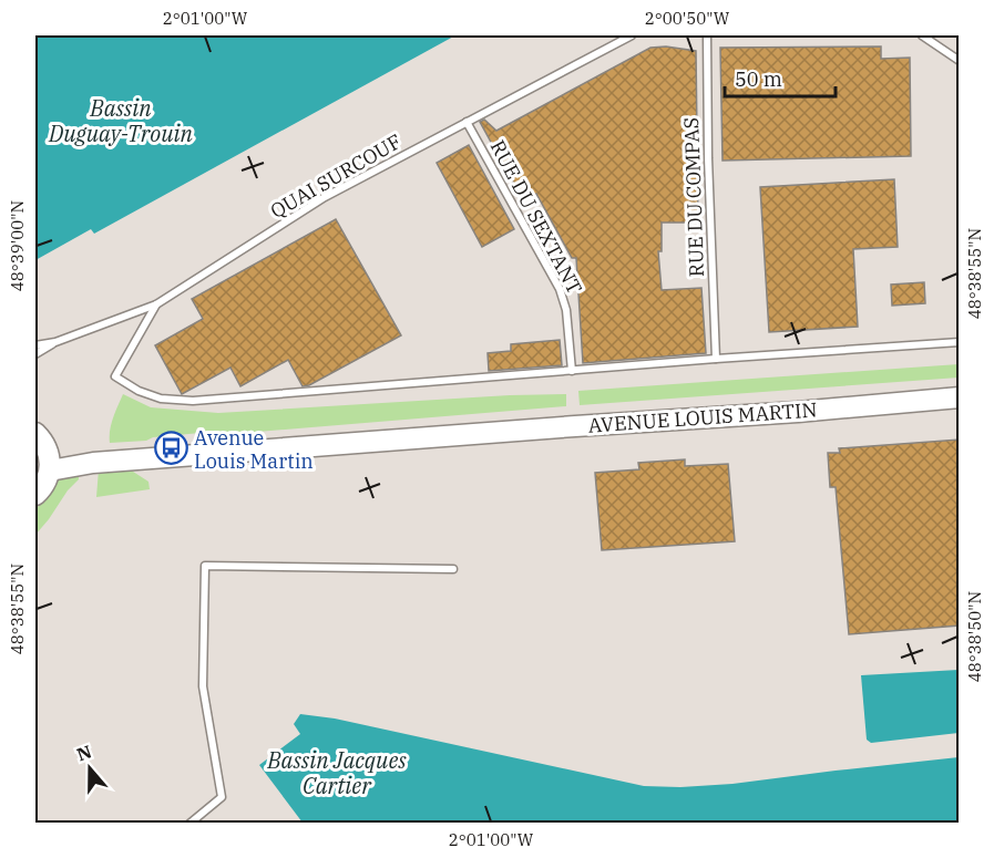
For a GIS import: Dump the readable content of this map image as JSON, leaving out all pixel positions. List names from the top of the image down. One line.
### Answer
{"streets":{"street":["AVENUE LOUIS MARTIN"],"lane":["QUAI SURCOUF","RUE DU COMPAS","RUE DU SEXTANT"]},"crossings":[["QUAI SURCOUF","RUE DU SEXTANT"]],"water":["Bassin Duguay-Trouin","Bassin Jacques Cartier"],"places":{"bus stop":["Avenue Louis Martin"]},"scale_bar":"50 m","north":"top","coordinates":["2°01'00\"W","2°00'50\"W","48°39'00\"N","48°38'55\"N","48°38'50\"N"]}
